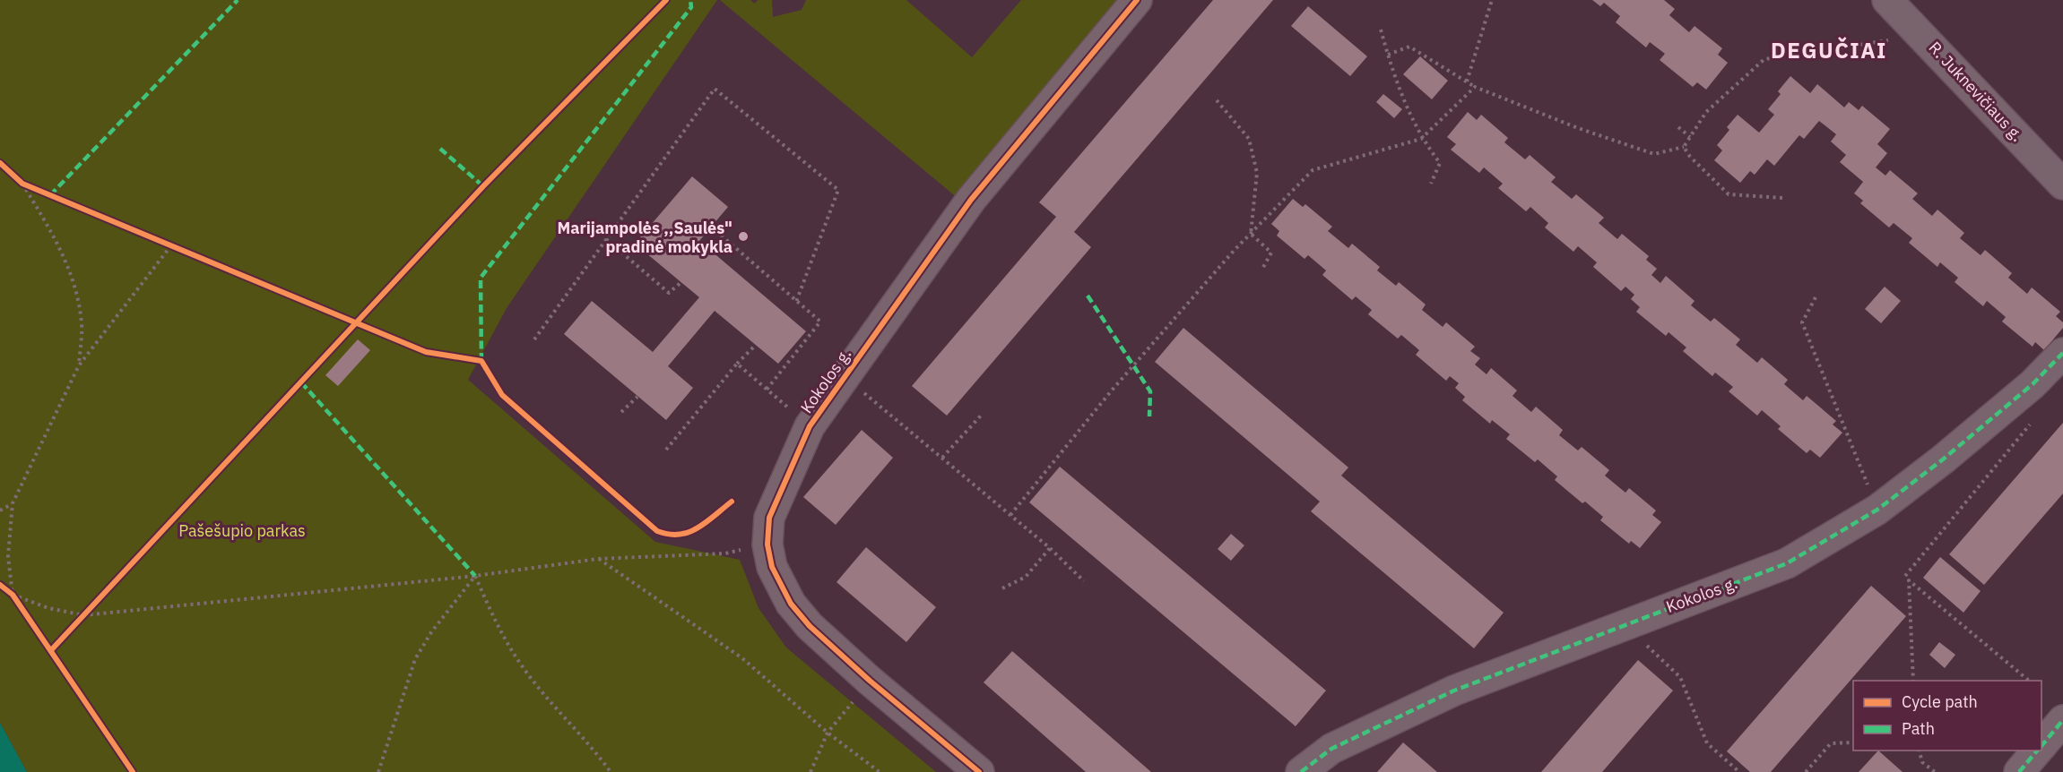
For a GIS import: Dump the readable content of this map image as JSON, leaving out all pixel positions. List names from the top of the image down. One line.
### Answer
{"streets":{"street":["R. Juknevičiaus g.","Kokolos g."]},"districts":["DEGUČIAI"],"parks":["Pašešupio parkas"],"places":["Marijampolės ,,Saulės\" pradinė mokykla"],"legend":["Cycle path","Path"]}
